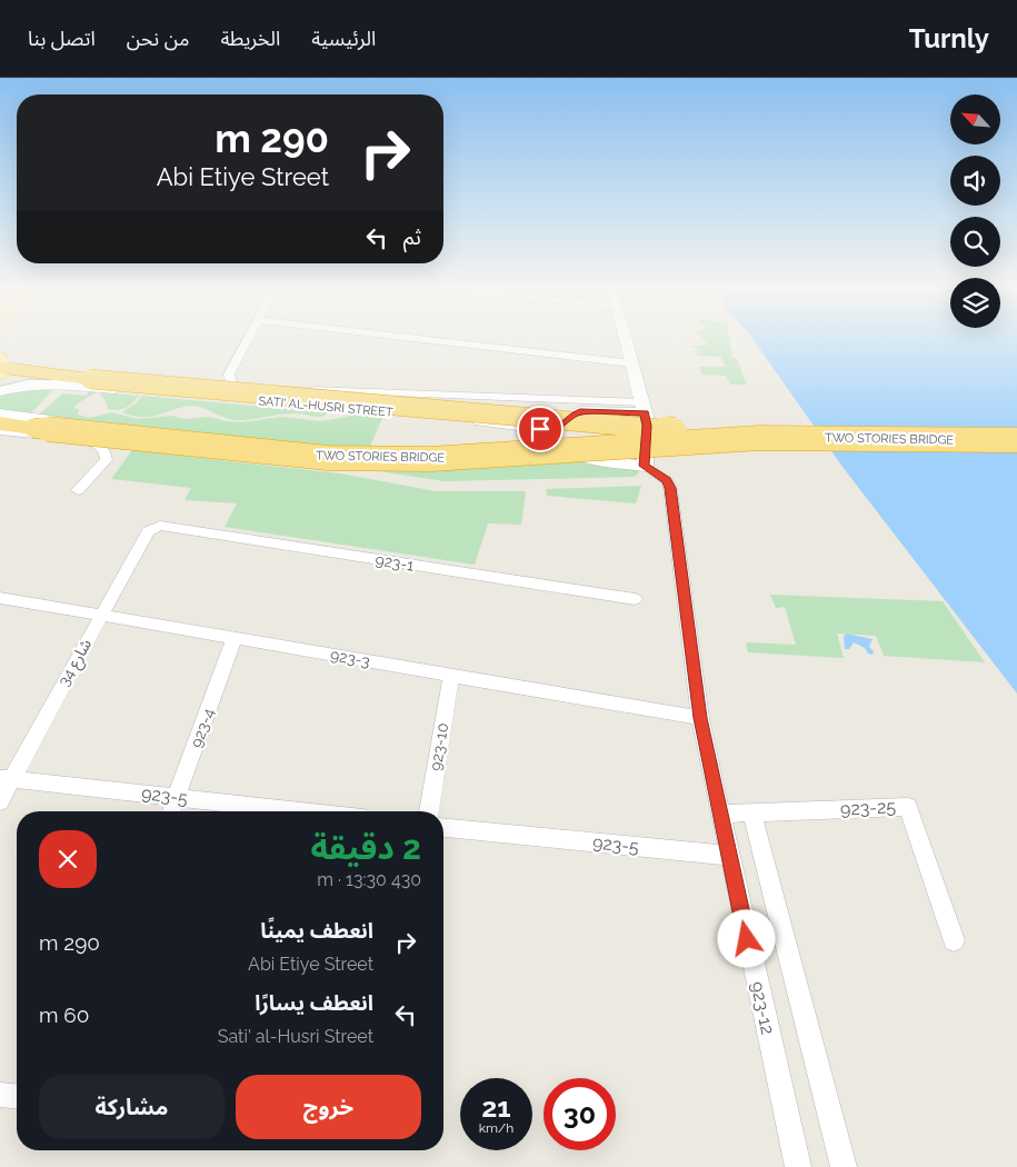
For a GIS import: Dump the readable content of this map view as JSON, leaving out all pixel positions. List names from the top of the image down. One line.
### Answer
{"streets":{"highway":["TWO STORIES BRIDGE"],"street":["SATI' AL-HUSRI STREET","923-1","923-3","شارع 34","923-4","923-10","923-5","923-25","923-12"]},"crossings":[["SATI' AL-HUSRI STREET","TWO STORIES BRIDGE"],["923-1","شارع 34"],["923-3","شارع 34"],["923-3","923-4"],["923-3","923-10"],["923-3","923-12"],["شارع 34","923-5"],["923-4","923-5"],["923-5","923-12"],["923-25","923-12"]],"north":"top left","page":{"header":"Turnly","nav":["الرئيسية","الخريطة","من نحن","اتصل بنا"],"turn":["290 m","Abi Etiye Street"],"then":"ثم","heading":["2 دقيقة","430 m · 13:30"],"list":[{"name":"انعطف يمينًا","note":"Abi Etiye Street","value":"290 m"},{"name":"انعطف يسارًا","note":"Sati' al-Husri Street","value":"60 m"}],"buttons":["خروج","مشاركة"],"speed":"21 km/h","limit":"30"}}
